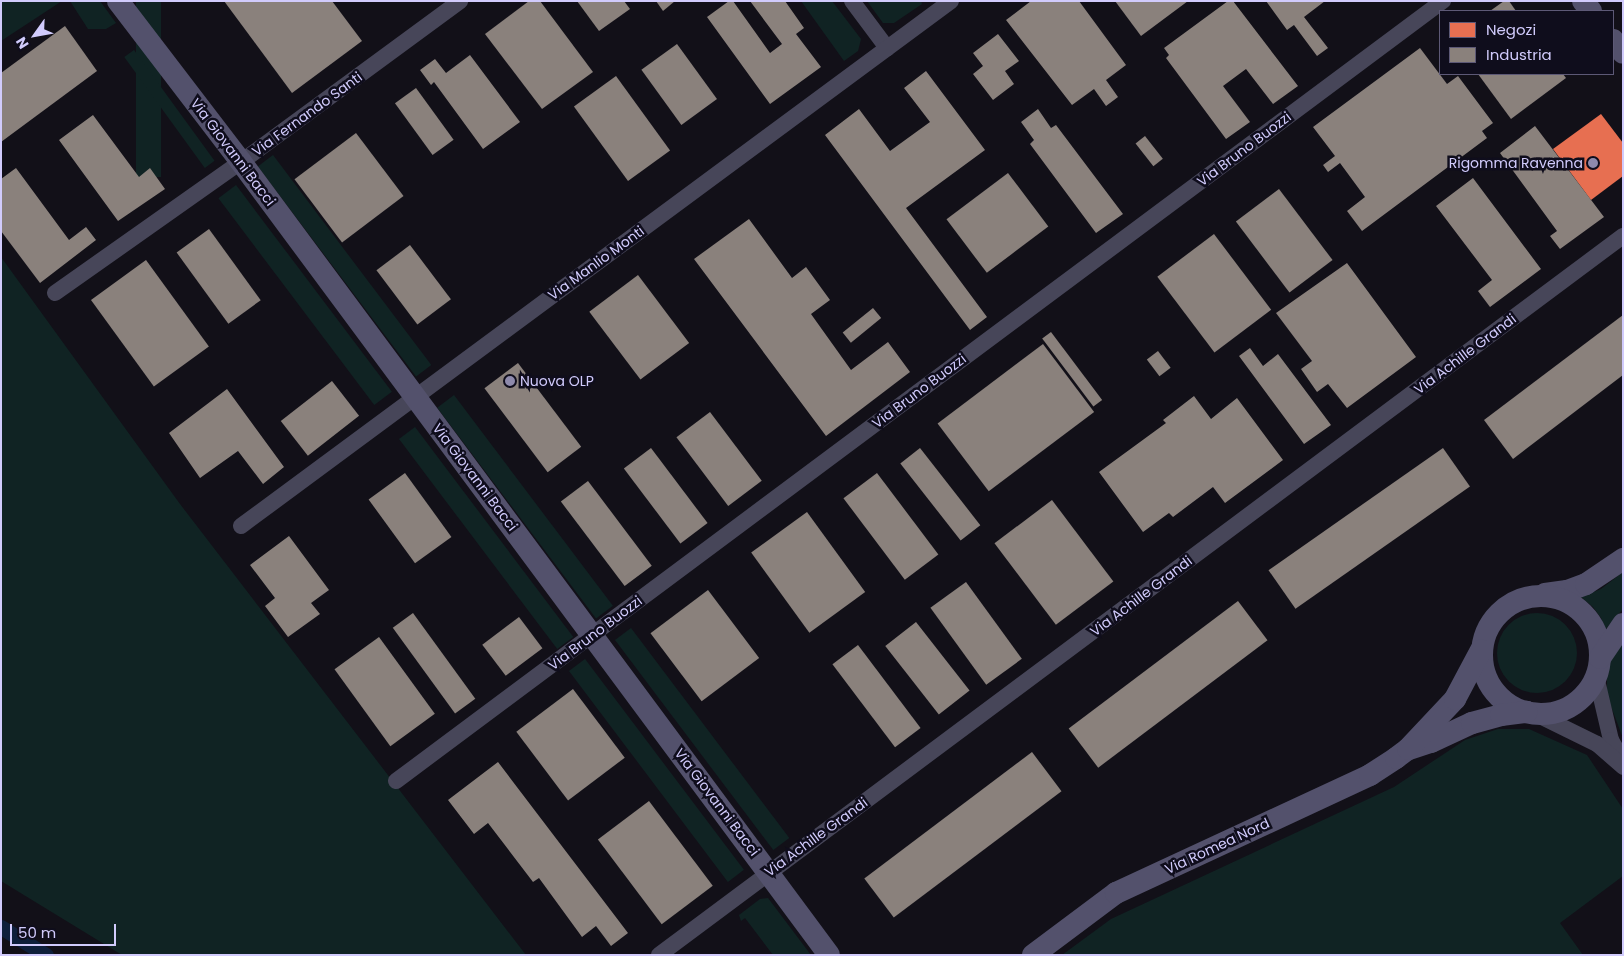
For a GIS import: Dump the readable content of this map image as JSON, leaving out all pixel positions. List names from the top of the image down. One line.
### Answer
{"streets":{"main road":["Via Giovanni Bacci","Via Romea Nord"],"street":["Via Fernando Santi","Via Bruno Buozzi","Via Manlio Monti","Via Achille Grandi"]},"crossings":[["Via Fernando Santi","Via Giovanni Bacci"],["Via Bruno Buozzi","Via Giovanni Bacci"],["Via Giovanni Bacci","Via Manlio Monti"],["Via Giovanni Bacci","Via Achille Grandi"]],"places":["Rigomma Ravenna","Nuova OLP"],"legend":["Negozi","Industria"],"scale_bar":"50 m","north":"bottom left"}
